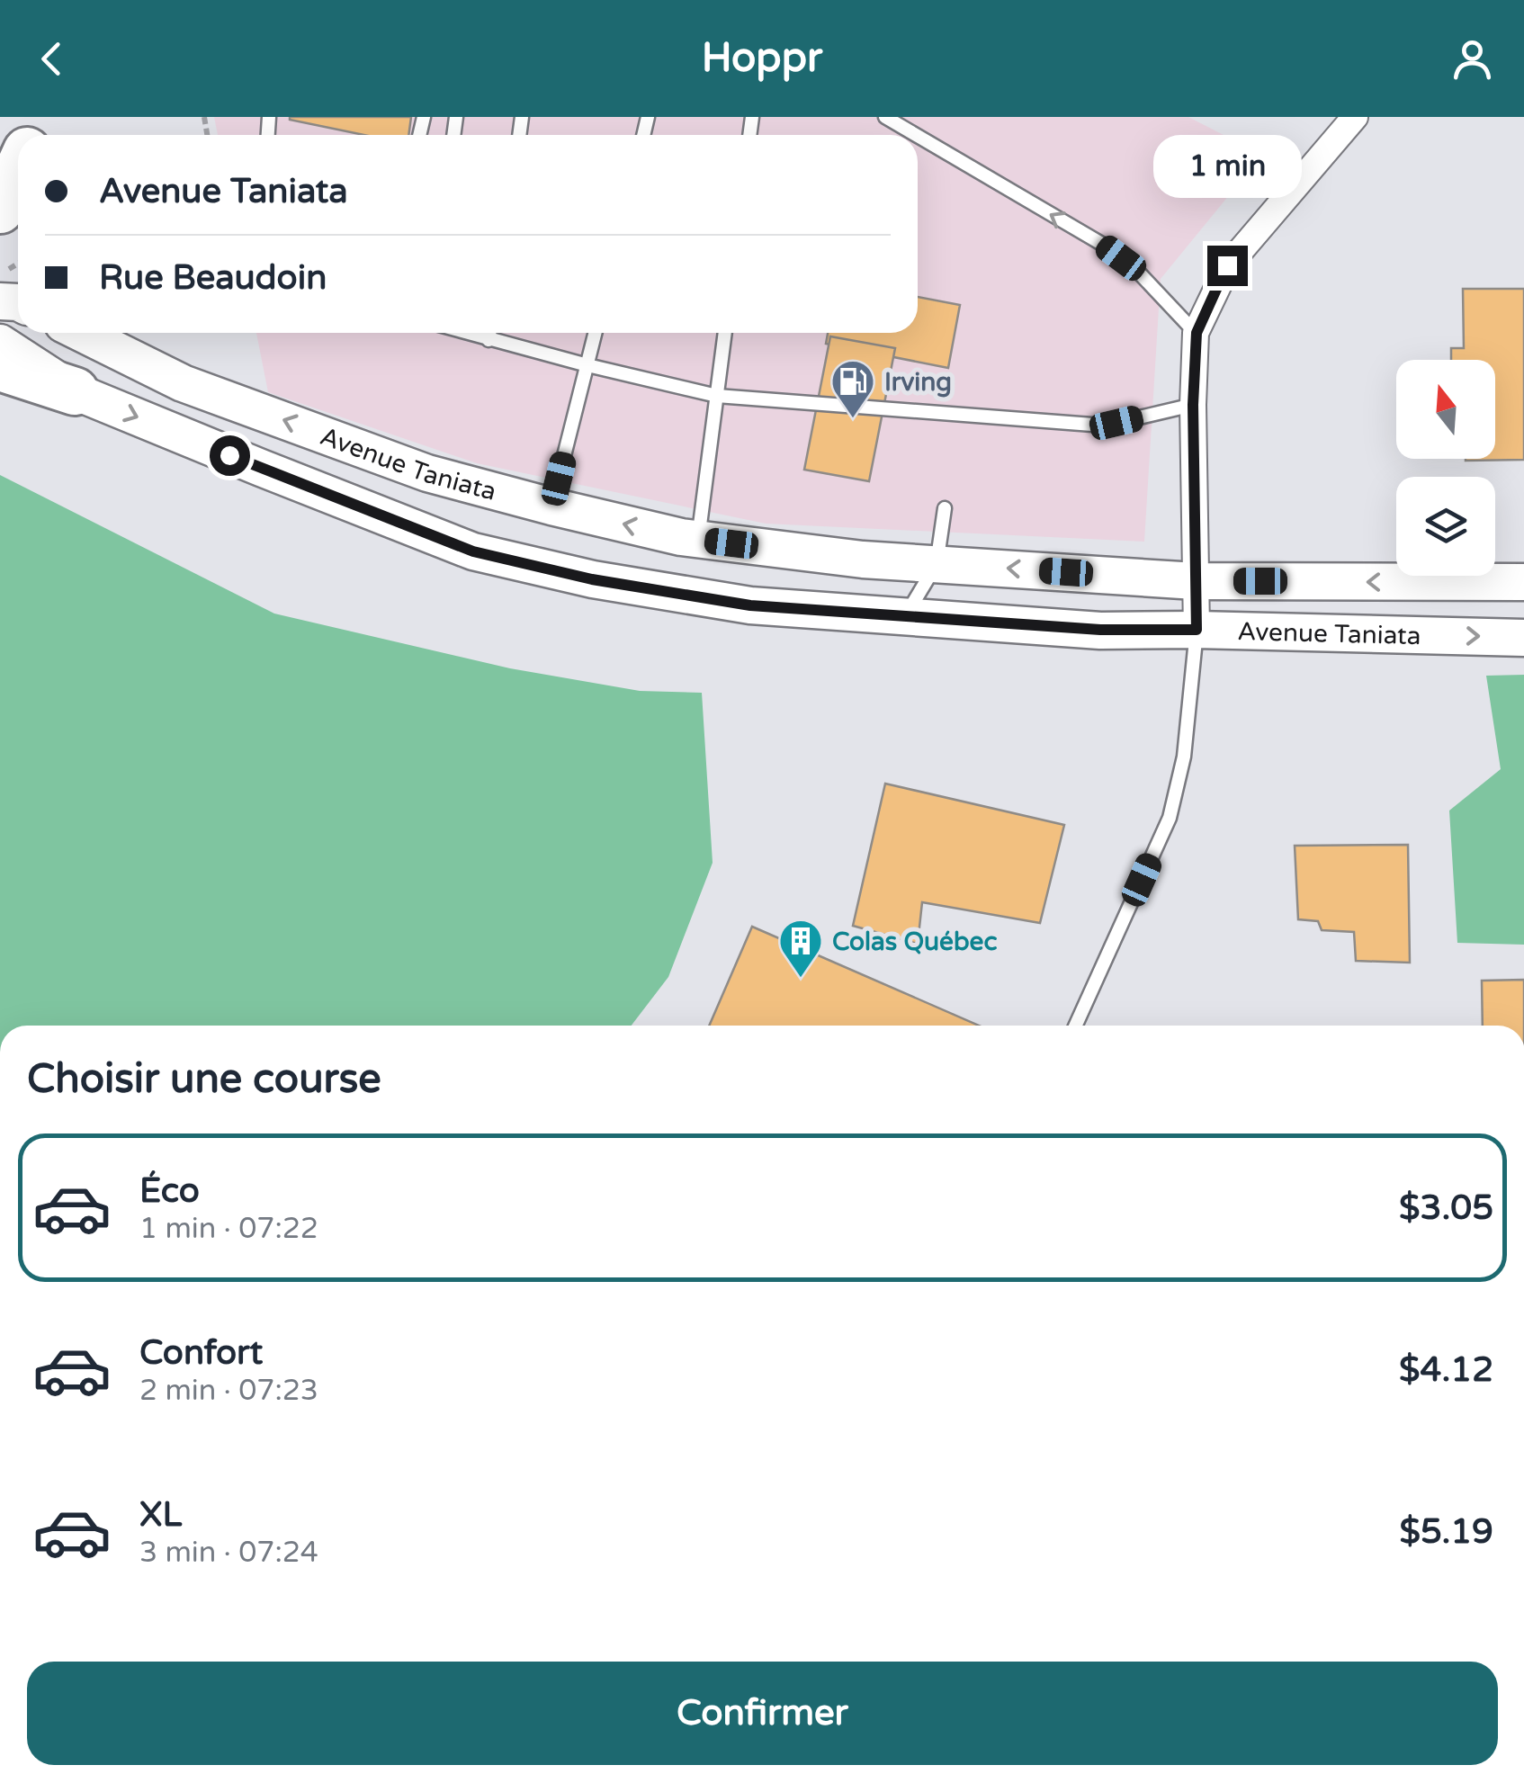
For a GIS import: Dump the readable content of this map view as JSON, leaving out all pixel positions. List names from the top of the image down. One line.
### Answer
{"streets":{"main road":["Avenue Taniata"]},"places":{"fuel station":["Irving"],"building":["Colas Québec"]},"north":"top","page":{"header":"Hoppr","bubble":"1 min","banner":["Avenue Taniata","Rue Beaudoin"],"heading":"Choisir une course","list":[{"name":"Éco","note":"1 min · 07:22","value":"$3.05"},{"name":"Confort","note":"2 min · 07:23","value":"$4.12"},{"name":"XL","note":"3 min · 07:24","value":"$5.19"}],"buttons":"Confirmer"}}
